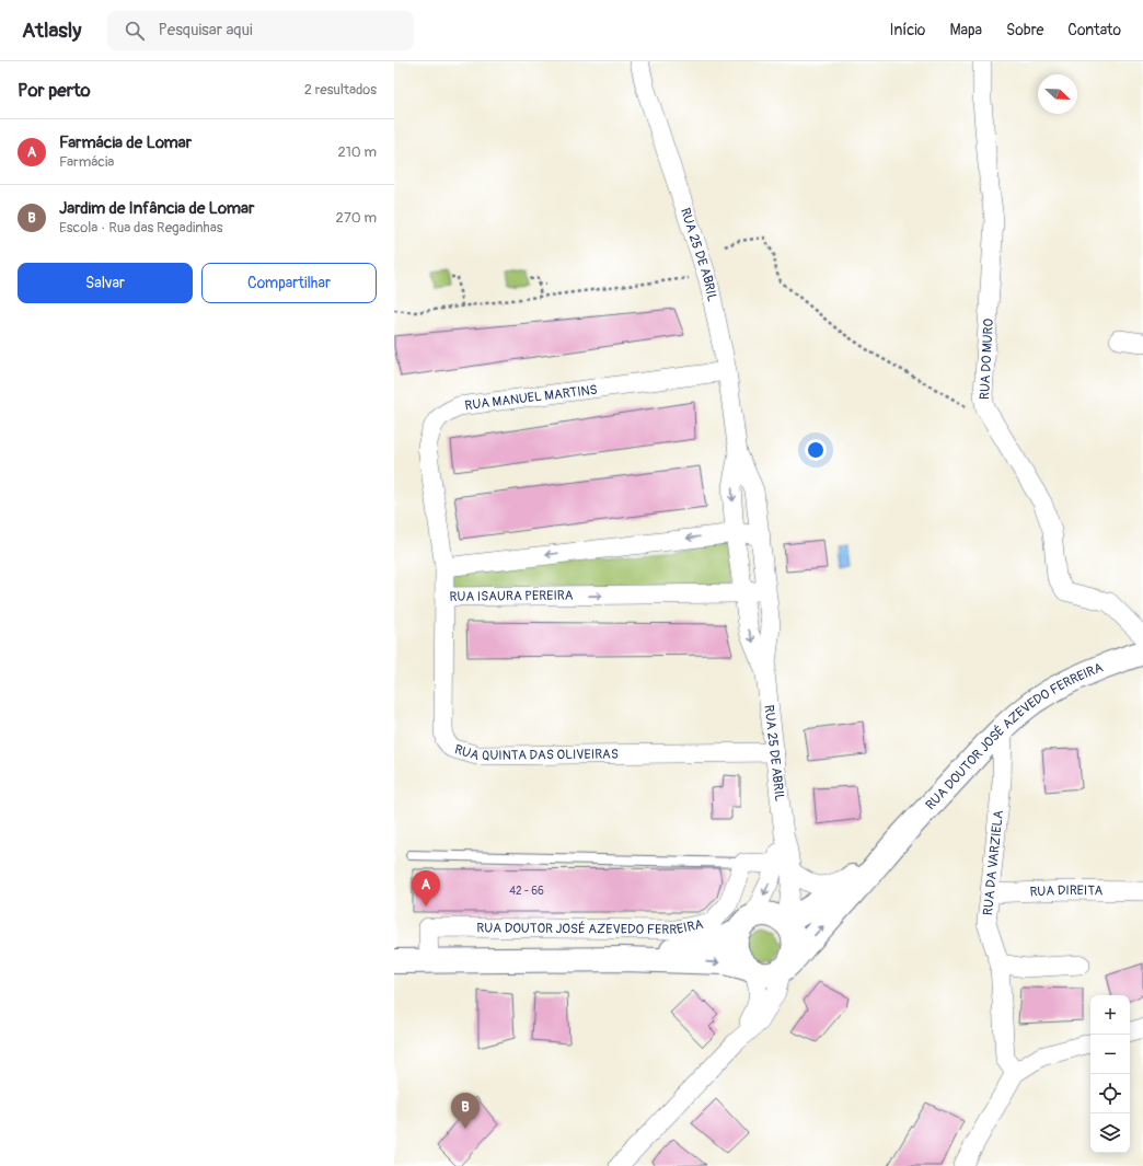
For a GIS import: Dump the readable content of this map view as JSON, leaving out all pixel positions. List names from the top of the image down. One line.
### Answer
{"streets":{"main road":["RUA DOUTOR JOSÉ AZEVEDO FERREIRA"],"street":["RUA 25 DE ABRIL","RUA DO MURO","RUA MANUEL MARTINS","RUA ISAURA PEREIRA","RUA QUINTA DAS OLIVEIRAS","RUA DA VARZIELA","RUA DIREITA"]},"crossings":[["RUA 25 DE ABRIL","RUA MANUEL MARTINS"],["RUA 25 DE ABRIL","RUA ISAURA PEREIRA"],["RUA 25 DE ABRIL","RUA QUINTA DAS OLIVEIRAS"],["RUA MANUEL MARTINS","RUA ISAURA PEREIRA"],["RUA ISAURA PEREIRA","RUA QUINTA DAS OLIVEIRAS"],["RUA DOUTOR JOSÉ AZEVEDO FERREIRA","RUA DA VARZIELA"],["RUA DA VARZIELA","RUA DIREITA"]],"house_numbers":["42 - 66"],"north":"bottom right","page":{"header":"Atlasly","search":"Pesquisar aqui","nav":["Início","Mapa","Sobre","Contato"],"heading":["Por perto","2 resultados"],"list":[{"mark":"A","name":"Farmácia de Lomar","note":"Farmácia","value":"210 m"},{"mark":"B","name":"Jardim de Infância de Lomar","note":"Escola · Rua das Regadinhas","value":"270 m"}],"buttons":["Salvar","Compartilhar"],"pins":["A","B"],"map_buttons":["+","−"]}}
